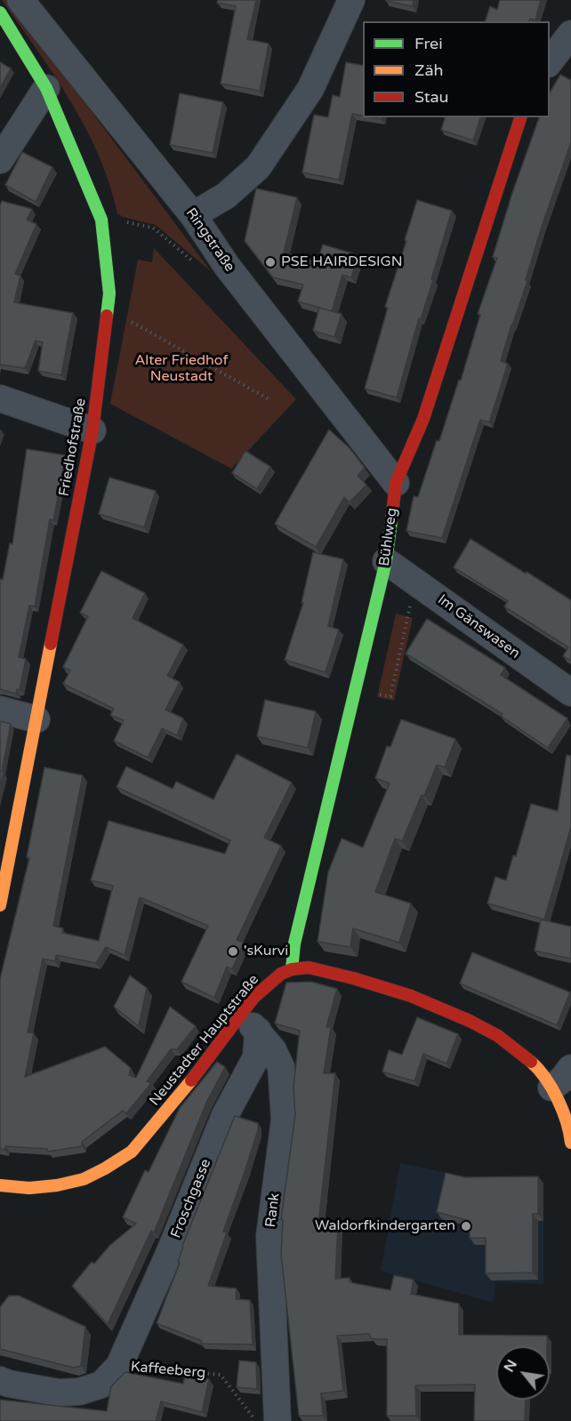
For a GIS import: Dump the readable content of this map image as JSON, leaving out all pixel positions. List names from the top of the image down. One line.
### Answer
{"streets":{"street":["Ringstraße","Friedhofstraße","Bühlweg","Im Gänswasen","Neustadter Hauptstraße","Froschgasse","Rank","Kaffeeberg"]},"crossings":[["Ringstraße","Bühlweg"],["Bühlweg","Im Gänswasen"],["Bühlweg","Neustadter Hauptstraße"],["Neustadter Hauptstraße","Froschgasse"],["Neustadter Hauptstraße","Rank"],["Froschgasse","Rank"],["Froschgasse","Kaffeeberg"],["Rank","Kaffeeberg"]],"parks":["Alter Friedhof Neustadt"],"places":["PSE HAIRDESIGN","'sKurvi","Waldorfkindergarten"],"legend":["Frei","Zäh","Stau"],"north":"top left"}
